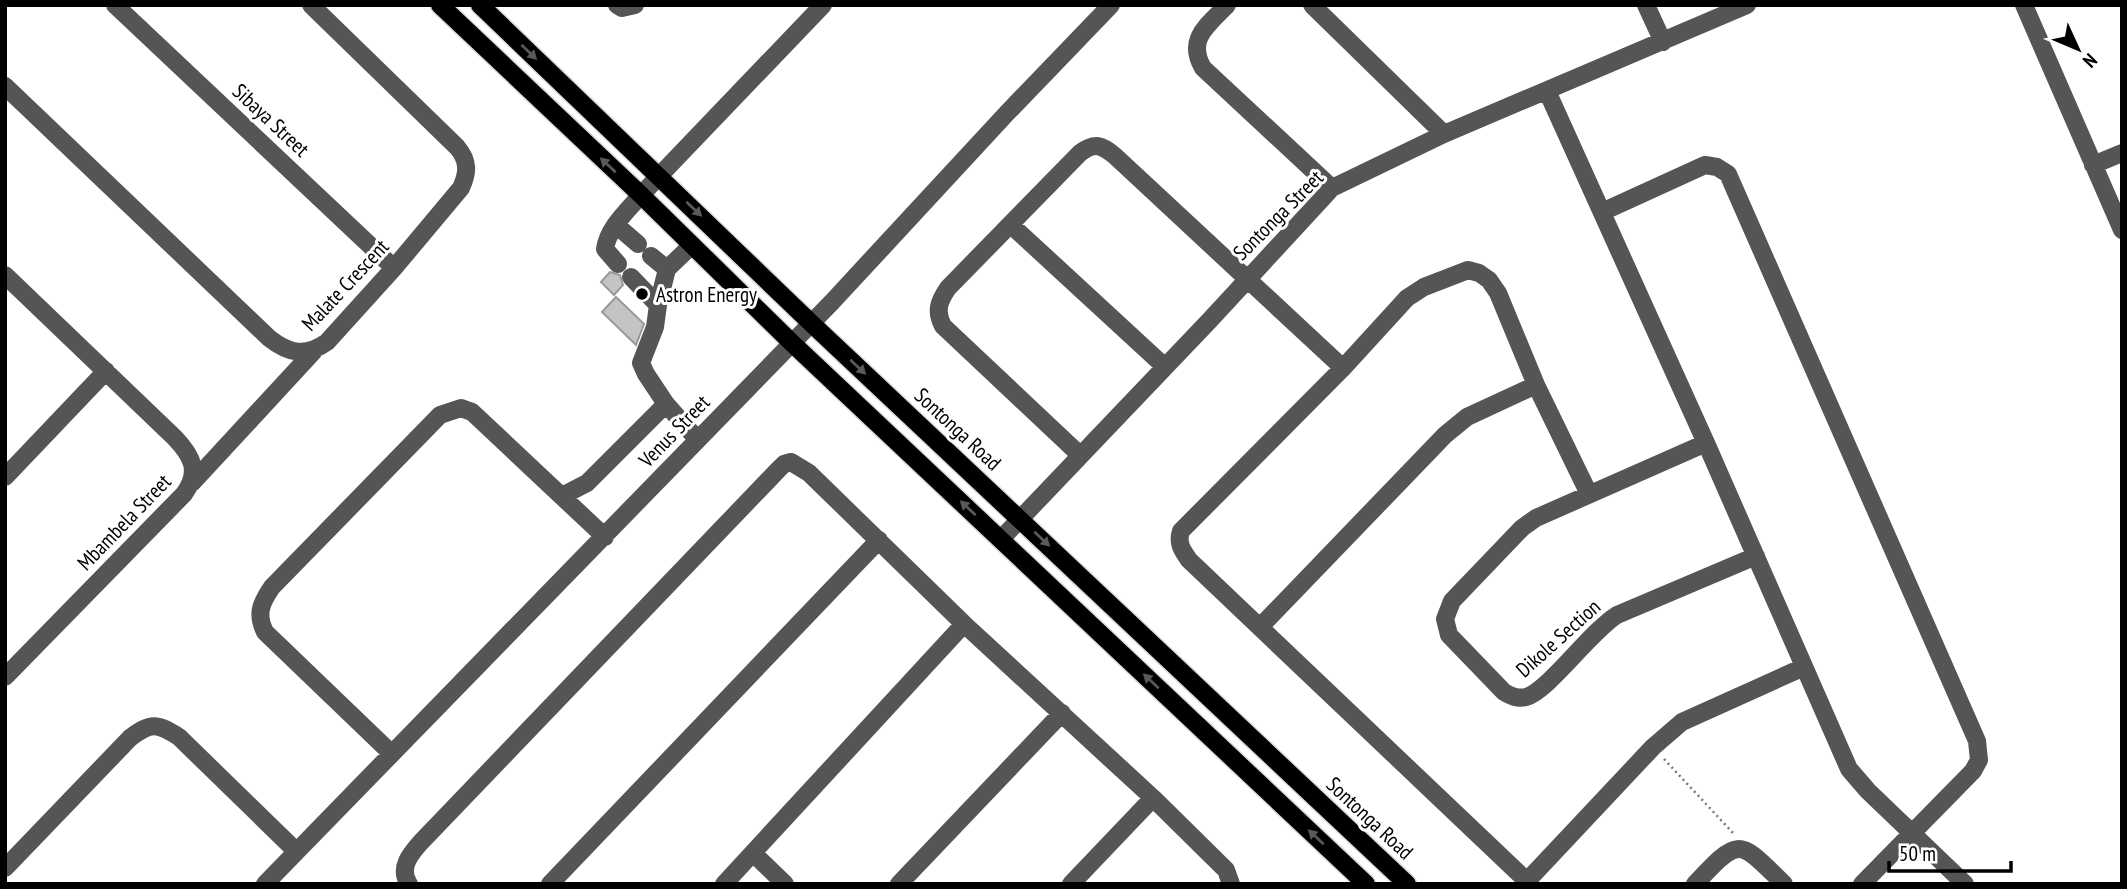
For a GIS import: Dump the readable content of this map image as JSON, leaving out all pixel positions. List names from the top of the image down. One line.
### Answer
{"streets":{"main road":["Sontonga Road"],"street":["Sibaya Street","Sontonga Street","Malate Crescent","Venus Street","Mbambela Street","Dikole Section"]},"crossings":[["Sibaya Street","Malate Crescent"],["Sontonga Street","Sontonga Road"],["Sontonga Road","Venus Street"]],"places":["Astron Energy"],"scale_bar":"50 m","north":"bottom right"}
